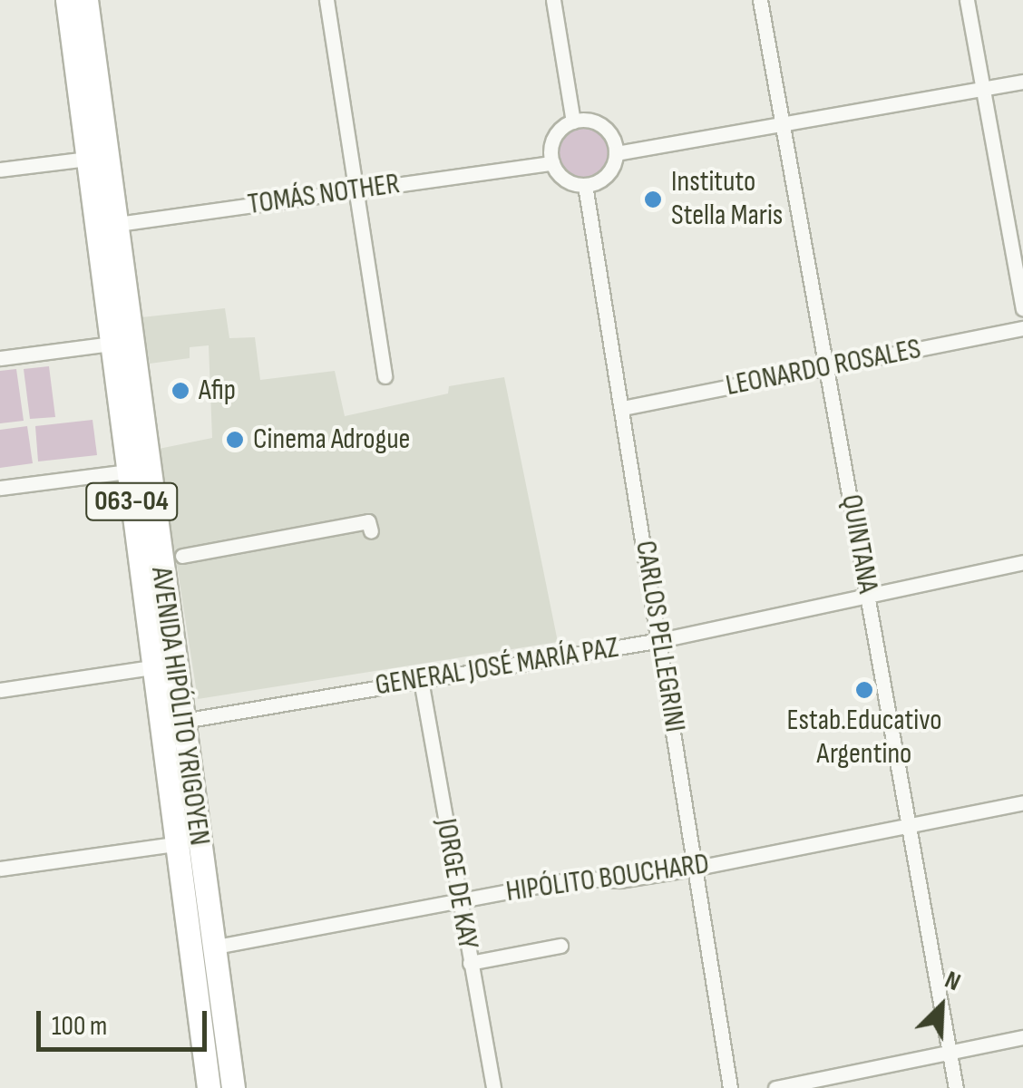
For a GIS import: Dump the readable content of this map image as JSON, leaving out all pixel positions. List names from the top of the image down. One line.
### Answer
{"streets":{"main road":["063-04","AVENIDA HIPÓLITO YRIGOYEN"],"street":["TOMÁS NOTHER","LEONARDO ROSALES","QUINTANA","CARLOS PELLEGRINI","GENERAL JOSÉ MARÍA PAZ","HIPÓLITO BOUCHARD","JORGE DE KAY"]},"crossings":[["TOMÁS NOTHER","CARLOS PELLEGRINI"],["TOMÁS NOTHER","AVENIDA HIPÓLITO YRIGOYEN"],["LEONARDO ROSALES","QUINTANA"],["LEONARDO ROSALES","CARLOS PELLEGRINI"],["QUINTANA","GENERAL JOSÉ MARÍA PAZ"],["QUINTANA","HIPÓLITO BOUCHARD"],["CARLOS PELLEGRINI","GENERAL JOSÉ MARÍA PAZ"],["CARLOS PELLEGRINI","HIPÓLITO BOUCHARD"],["GENERAL JOSÉ MARÍA PAZ","AVENIDA HIPÓLITO YRIGOYEN"],["GENERAL JOSÉ MARÍA PAZ","JORGE DE KAY"],["AVENIDA HIPÓLITO YRIGOYEN","HIPÓLITO BOUCHARD"],["HIPÓLITO BOUCHARD","JORGE DE KAY"]],"places":["Instituto Stella Maris","Afip","Cinema Adrogue","Estab.Educativo Argentino"],"scale_bar":"100 m","north":"top right"}
